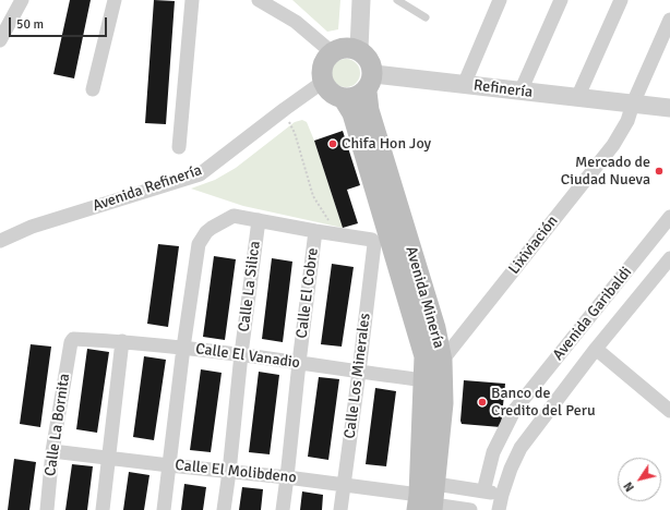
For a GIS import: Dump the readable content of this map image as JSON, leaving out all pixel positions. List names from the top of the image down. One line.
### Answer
{"streets":{"main road":["Avenida Minería"],"street":["Refinería","Avenida Refinería","Lixiviación","Calle La Silica","Calle El Cobre","Avenida Garibaldi","Calle El Vanadio","Calle Los Minerales","Calle La Bornita","Calle El Molibdeno"]},"crossings":[["Refinería","Avenida Refinería"],["Refinería","Lixiviación"],["Refinería","Avenida Minería"],["Avenida Refinería","Avenida Minería"],["Lixiviación","Avenida Minería"],["Lixiviación","Calle El Vanadio"],["Calle La Silica","Calle El Vanadio"],["Calle La Silica","Calle El Molibdeno"],["Calle El Cobre","Calle El Vanadio"],["Calle El Cobre","Calle El Molibdeno"],["Avenida Minería","Calle El Vanadio"],["Avenida Minería","Calle El Molibdeno"],["Calle El Vanadio","Calle Los Minerales"],["Calle El Vanadio","Calle La Bornita"],["Calle Los Minerales","Calle El Molibdeno"],["Calle La Bornita","Calle El Molibdeno"]],"places":["Chifa Hon Joy","Mercado de Ciudad Nueva","Banco de Credito del Peru"],"scale_bar":"50 m","north":"bottom left"}
